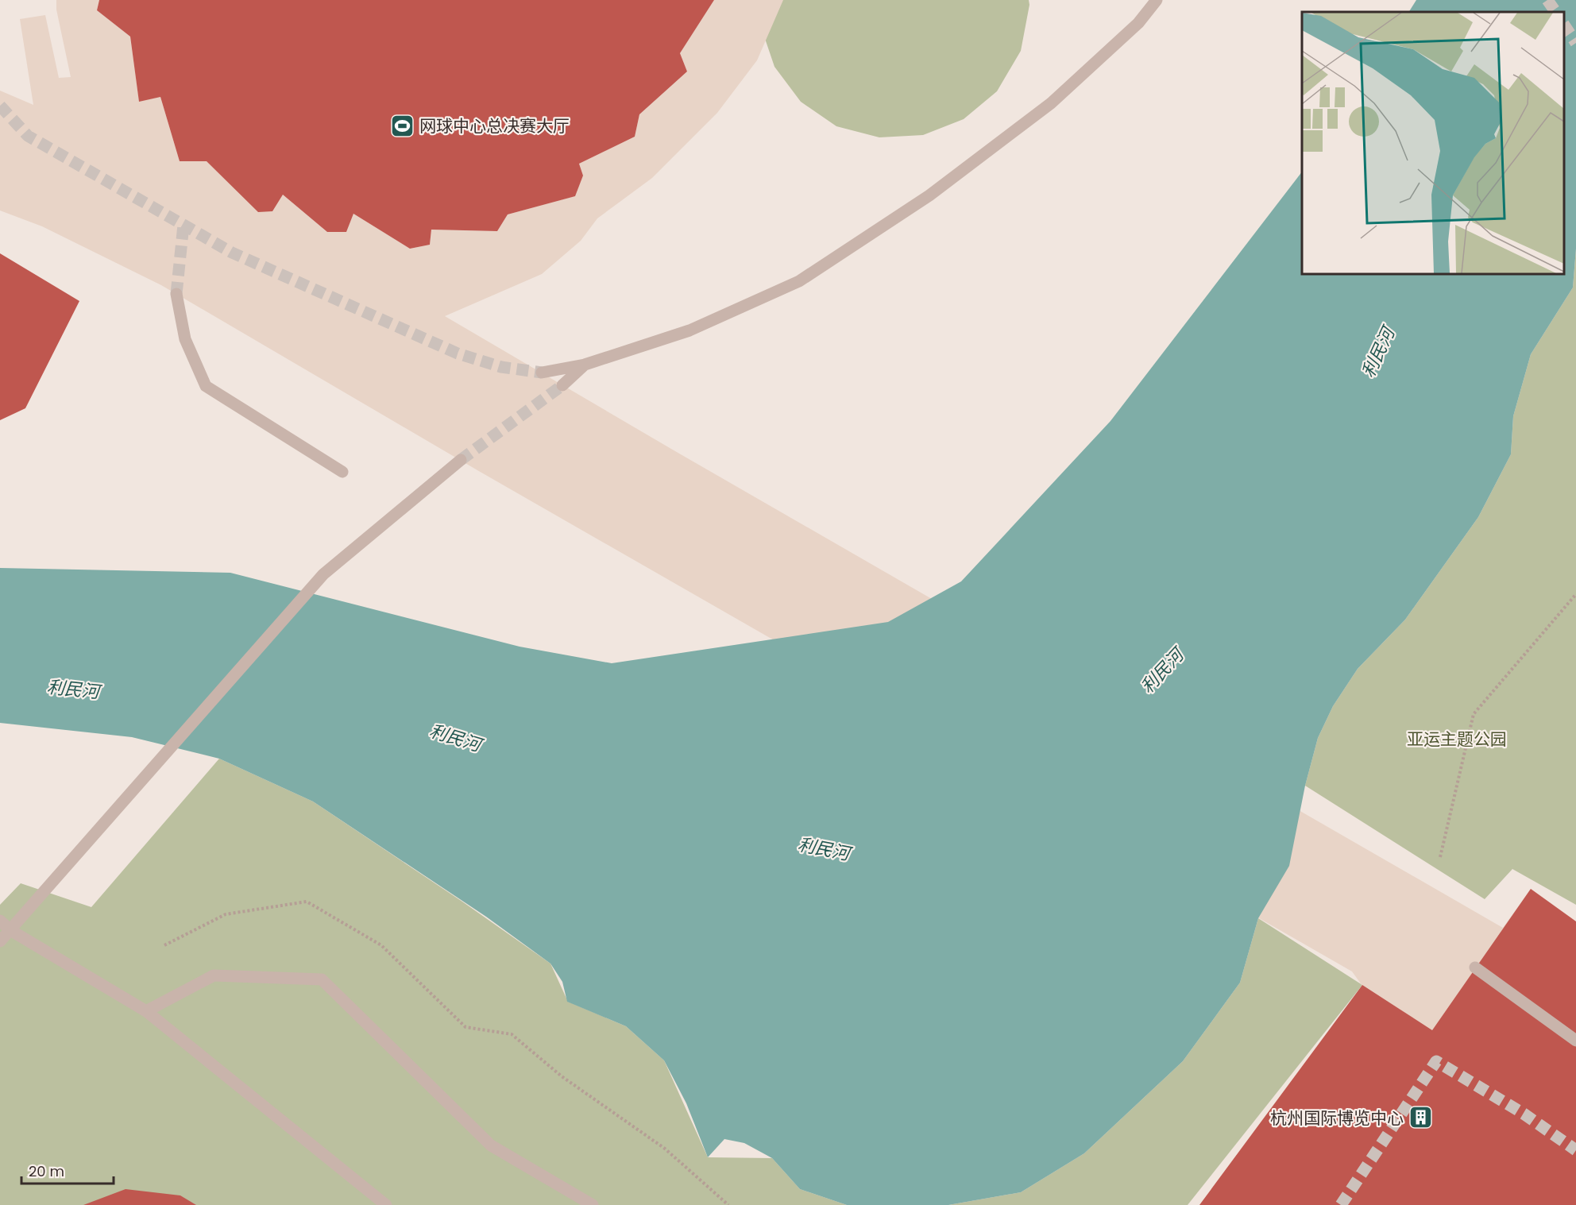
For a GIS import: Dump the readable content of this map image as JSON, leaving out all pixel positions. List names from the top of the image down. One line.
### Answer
{"water":["利民河"],"parks":["亚运主题公园"],"places":{"sports":["网球中心总决赛大厅"],"building":["杭州国际博览中心"]},"scale_bar":"20 m"}
